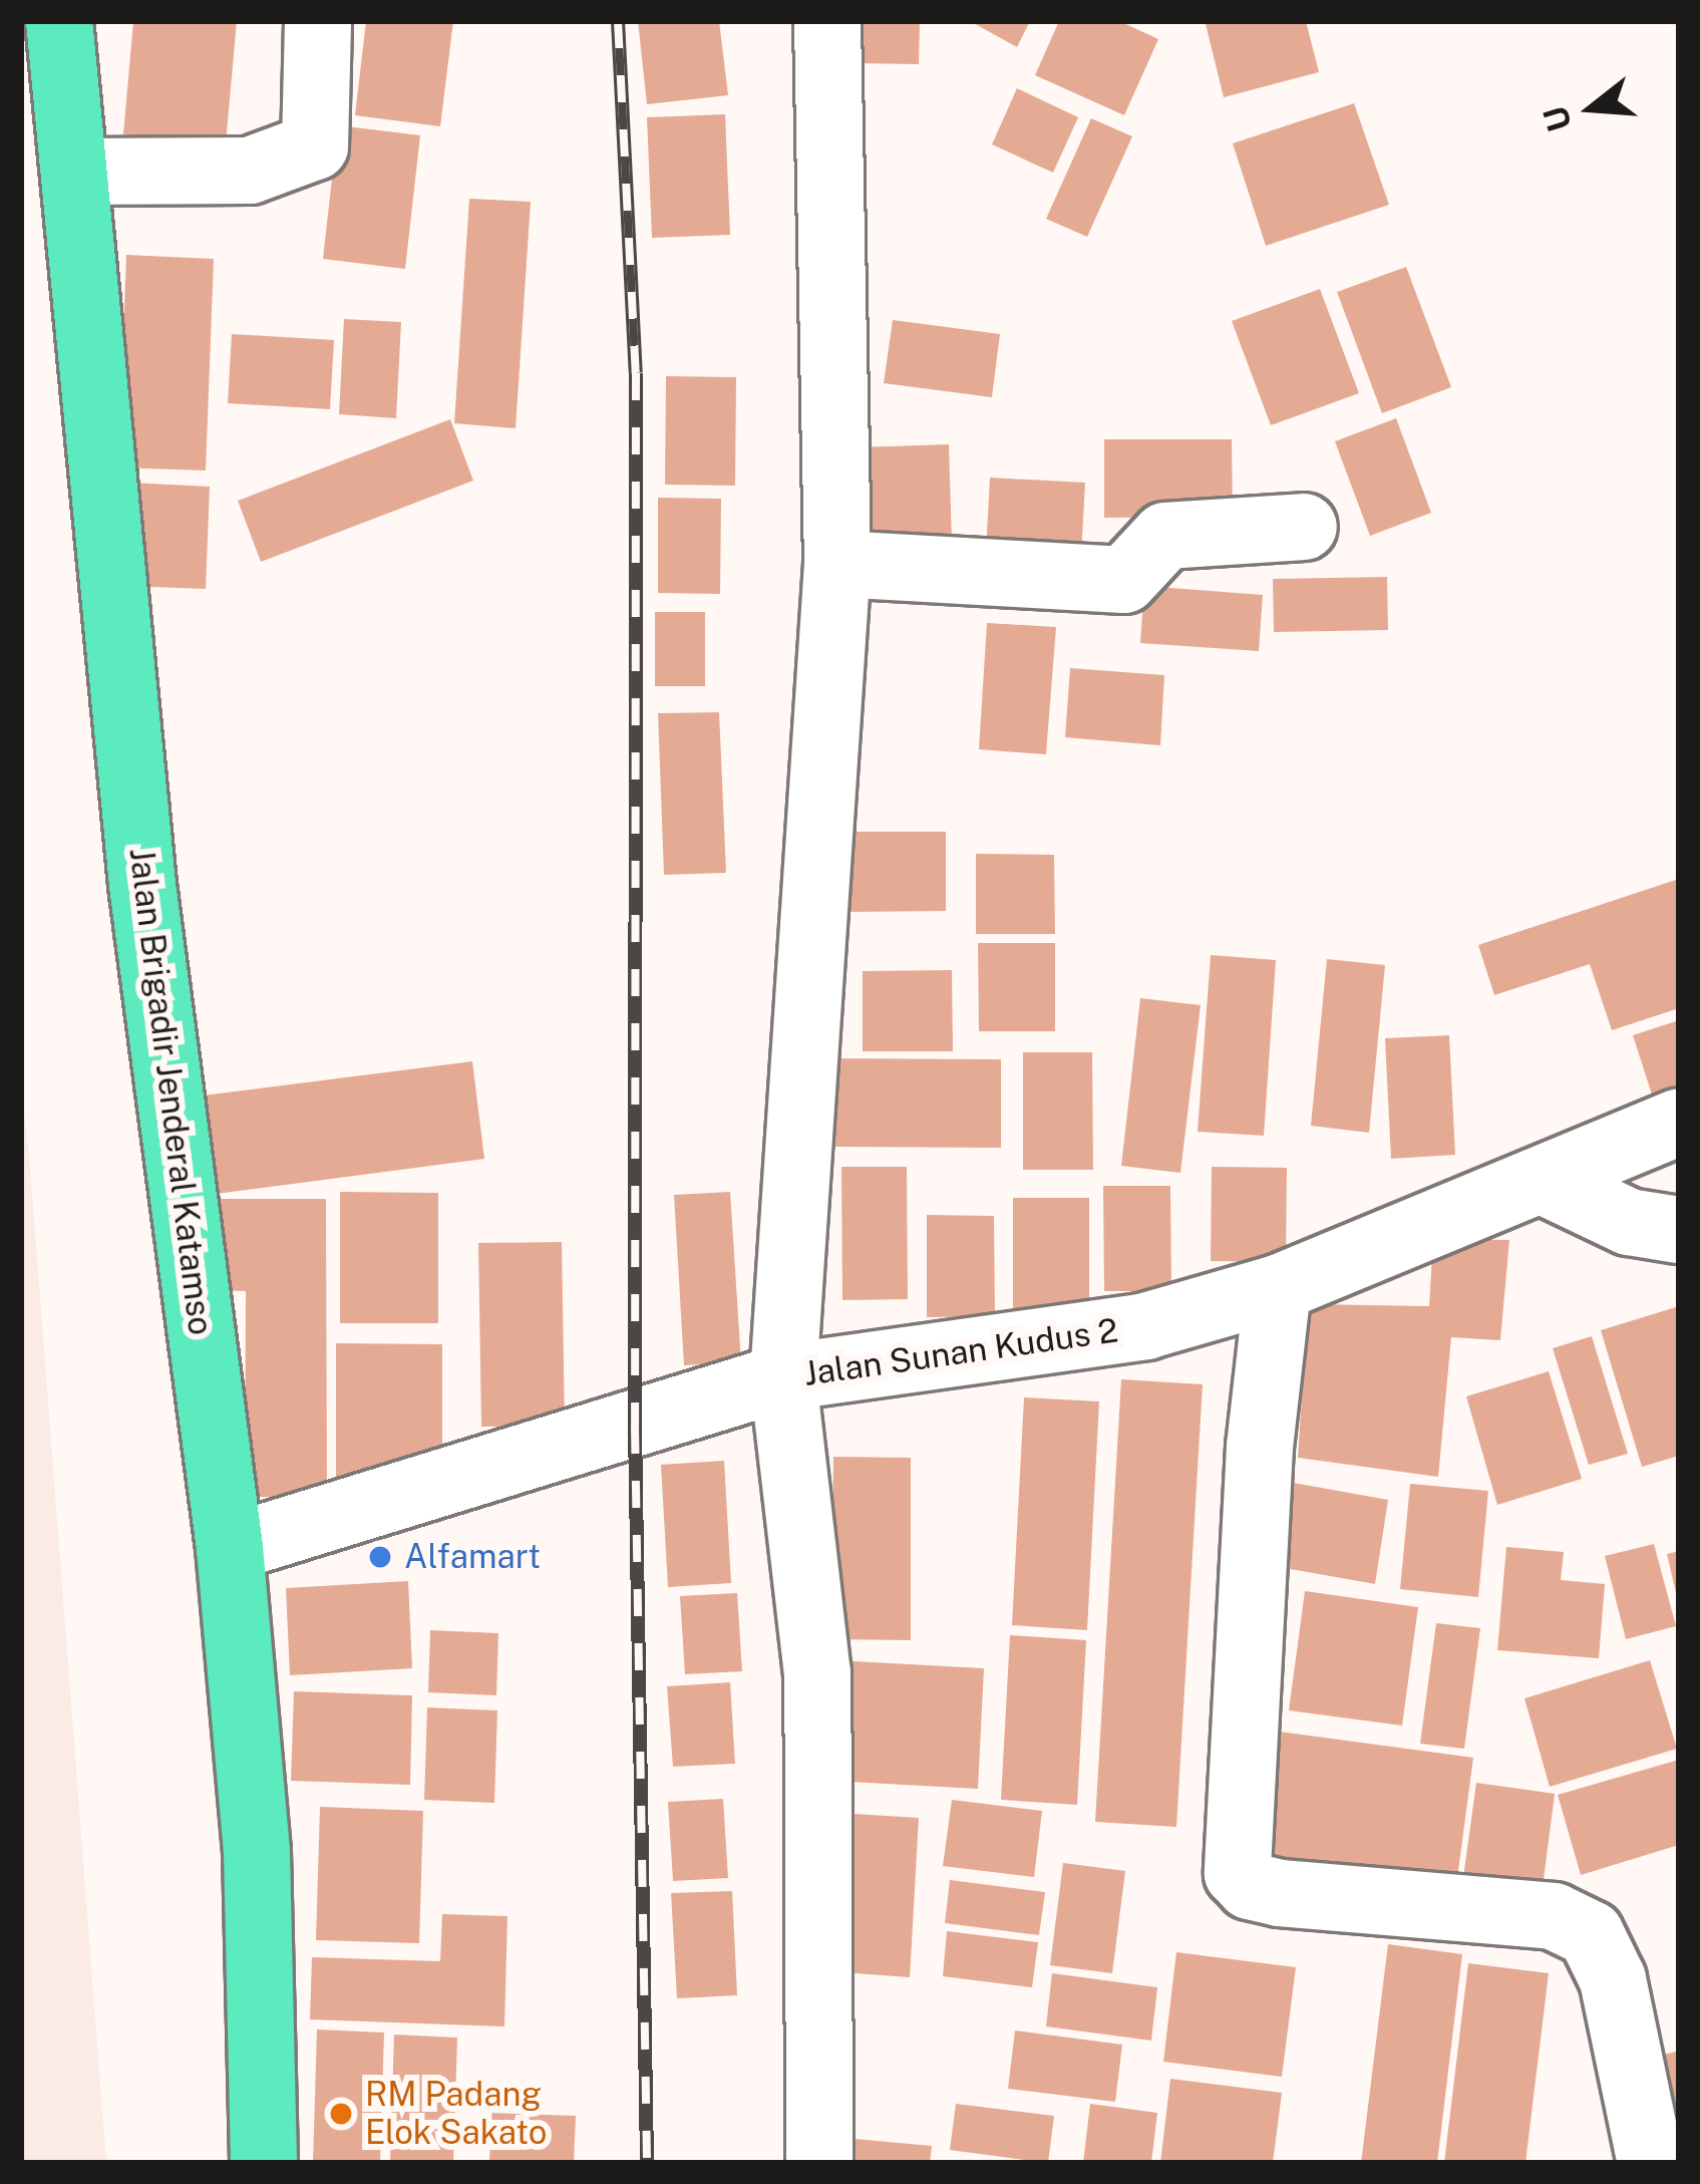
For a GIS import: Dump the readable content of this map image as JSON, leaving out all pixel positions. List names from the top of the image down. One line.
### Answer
{"streets":{"highway":["Jalan Brigadir Jenderal Katamso"],"street":["Jalan Sunan Kudus 2"]},"crossings":[["Jalan Brigadir Jenderal Katamso","Jalan Sunan Kudus 2"]],"places":["Alfamart","RM Padang Elok Sakato"],"north":"left"}
